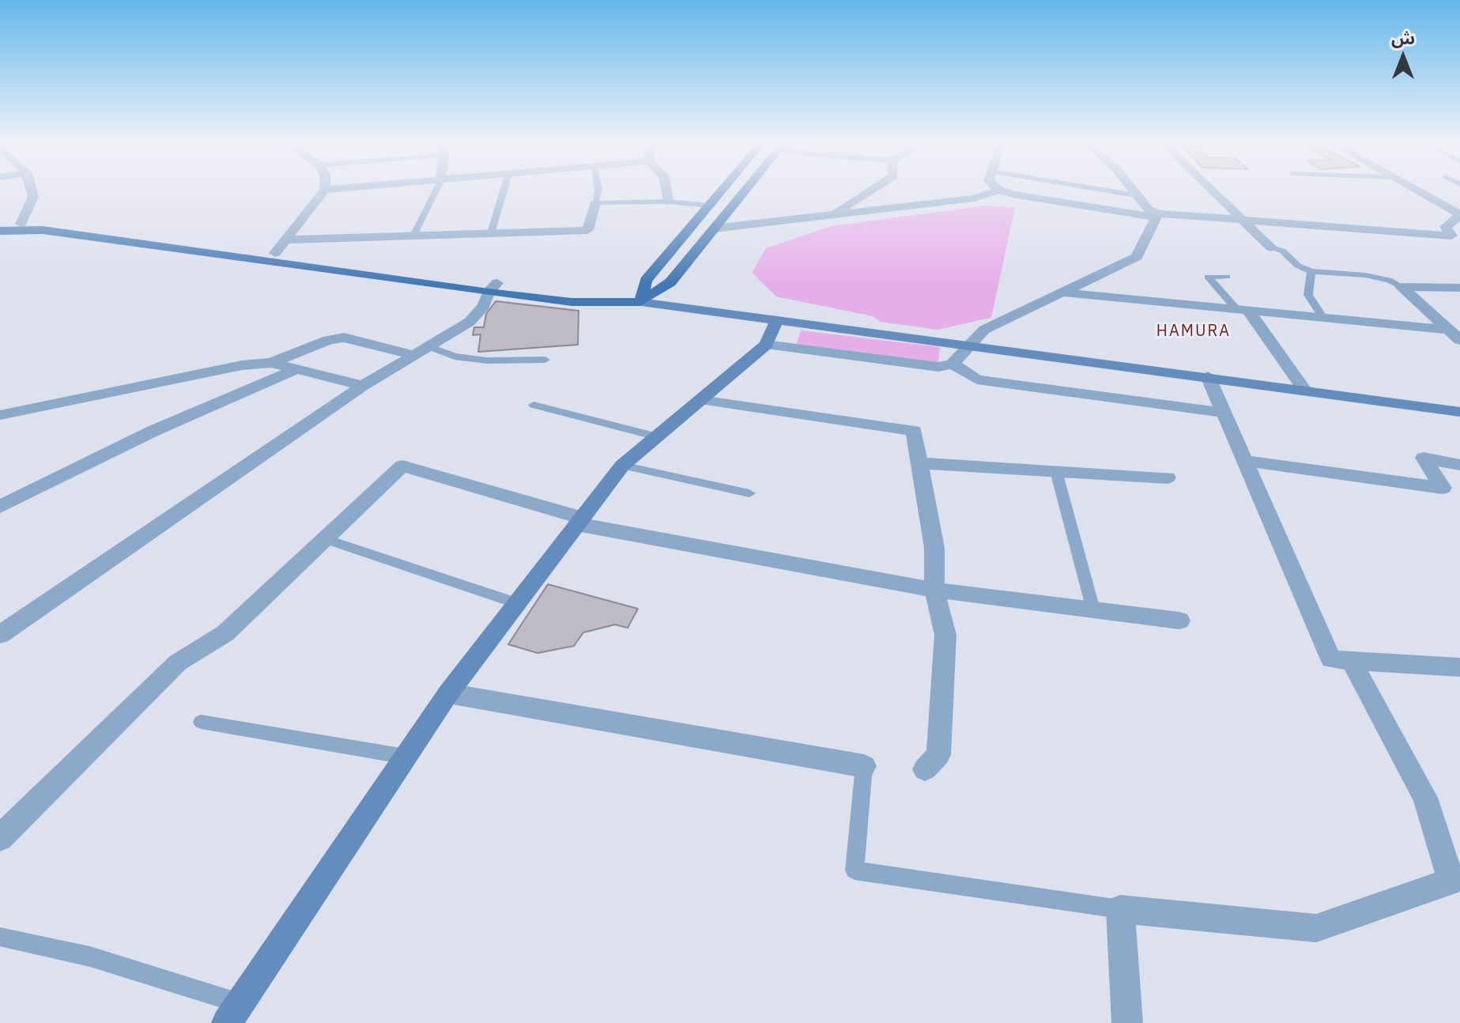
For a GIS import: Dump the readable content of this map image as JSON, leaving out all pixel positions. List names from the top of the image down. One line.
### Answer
{"districts":["HAMURA"],"north":"top"}
